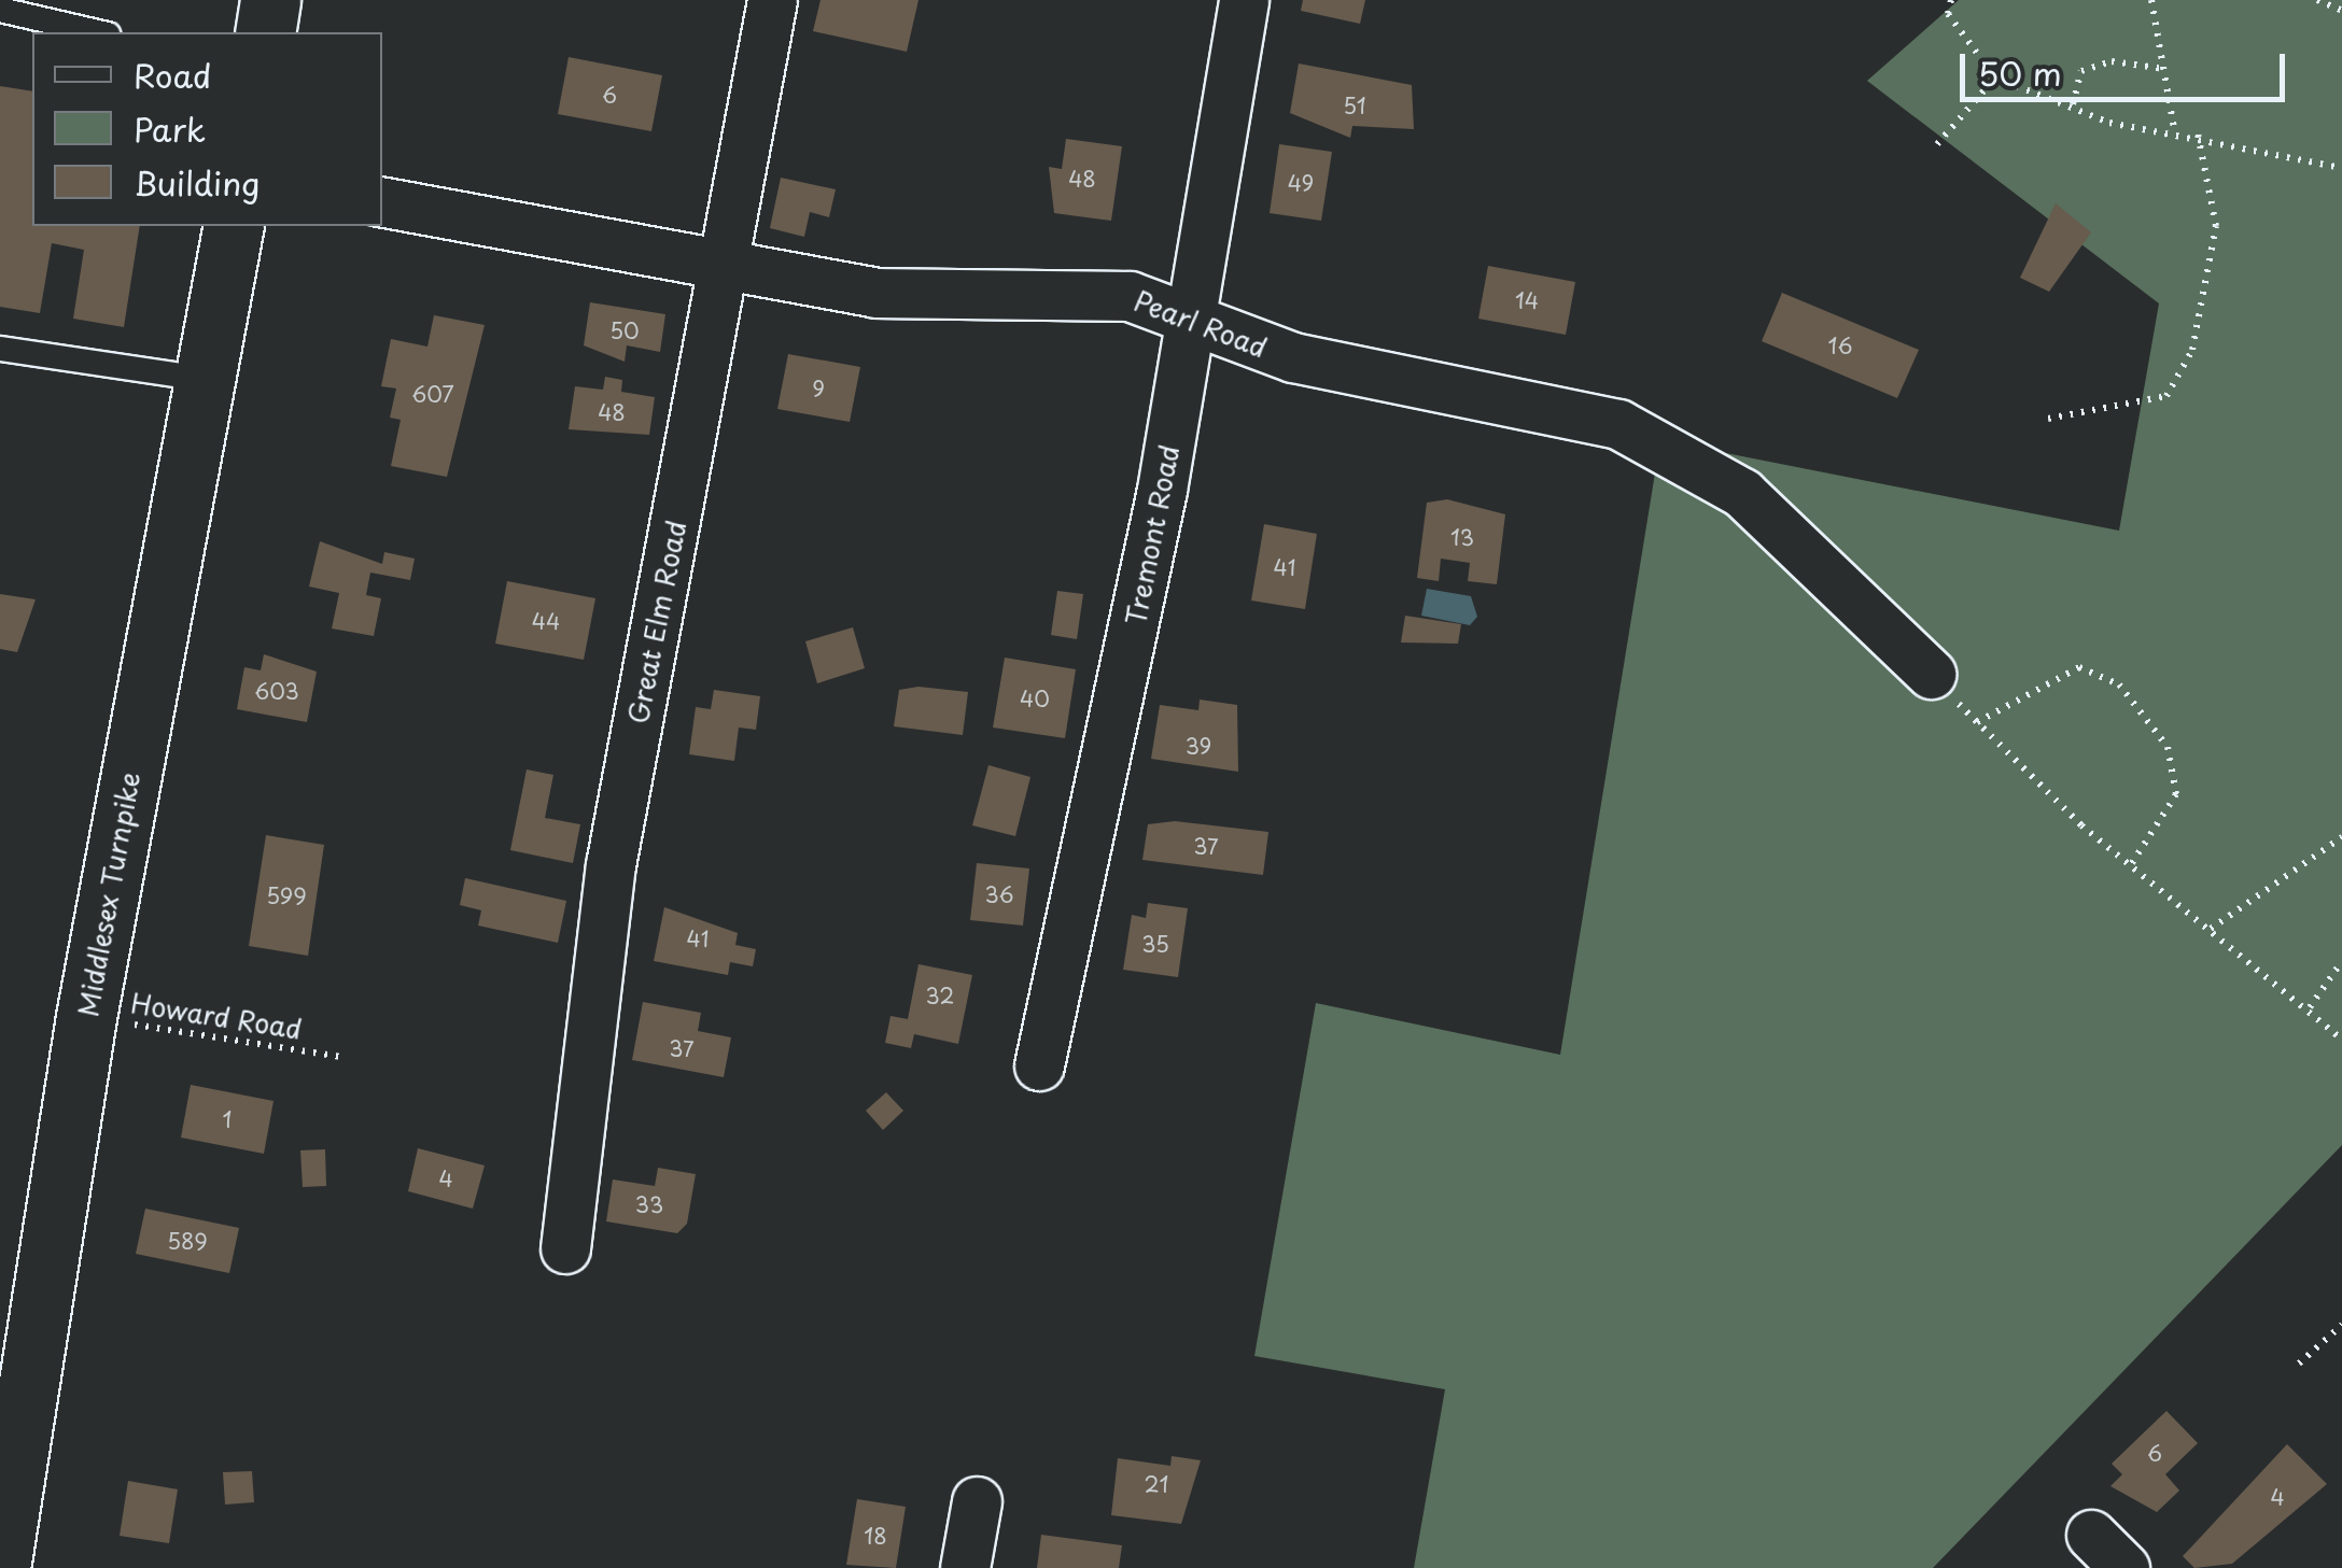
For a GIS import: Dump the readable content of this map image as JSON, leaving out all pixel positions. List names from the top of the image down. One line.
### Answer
{"streets":{"main road":["Middlesex Turnpike"],"street":["Pearl Road","Tremont Road","Great Elm Road"],"path":["Howard Road"]},"crossings":[["Pearl Road","Tremont Road"],["Pearl Road","Great Elm Road"],["Middlesex Turnpike","Howard Road"]],"house_numbers":["6","51","48","49","14","50","16","9","607","48","13","41","44","603","40","39","37","36","599","41","35","32","37","1","4","33","589","6","21","4","18"],"legend":["Road","Park","Building"],"scale_bar":"50 m"}
